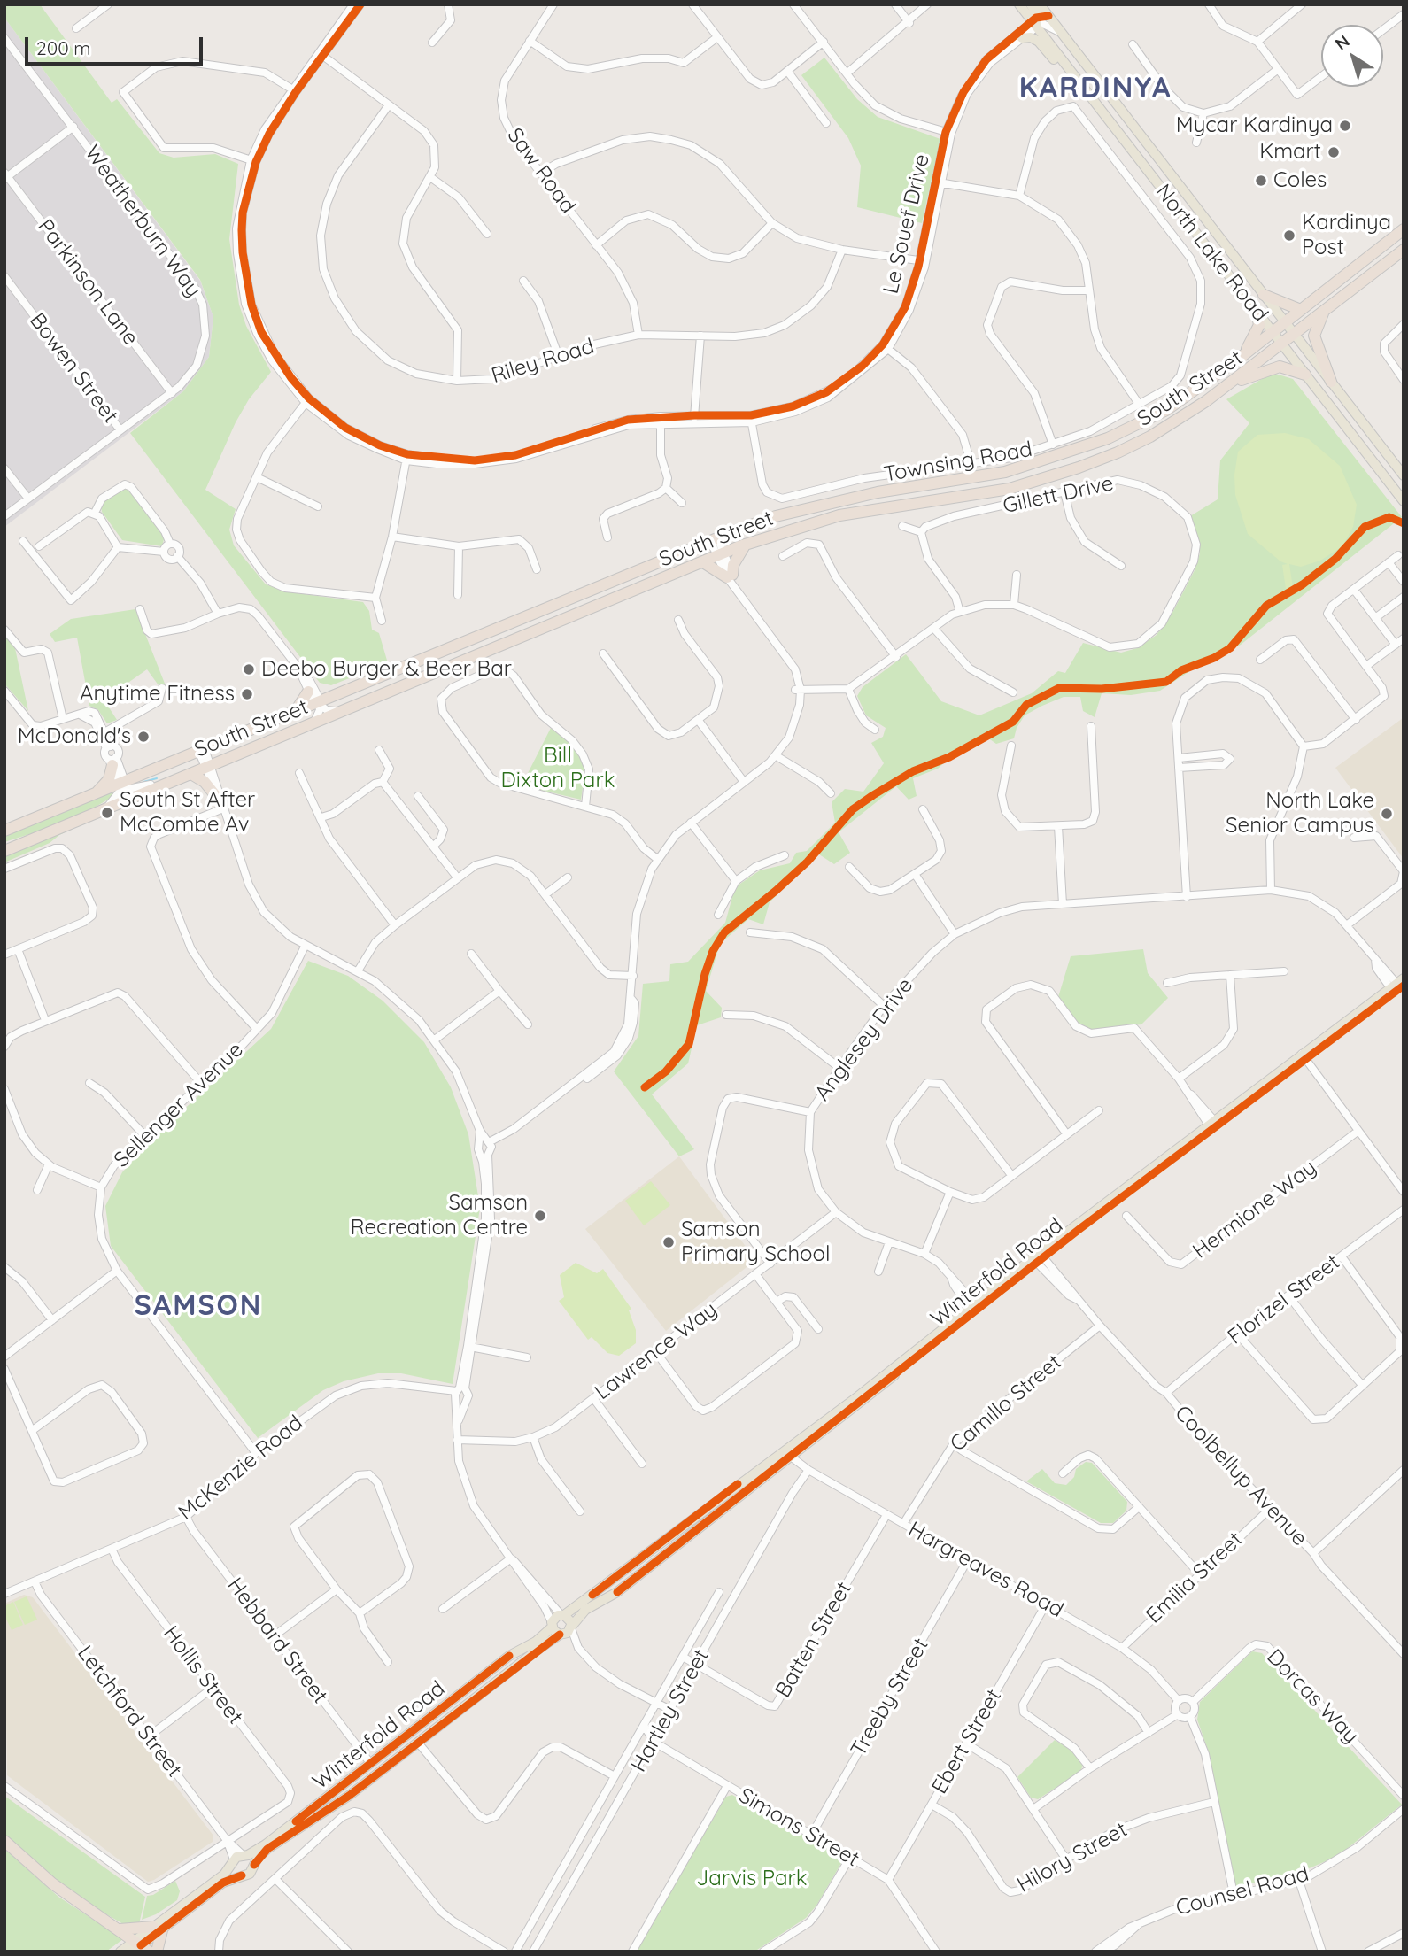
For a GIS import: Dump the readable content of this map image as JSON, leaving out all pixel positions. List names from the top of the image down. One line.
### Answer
{"streets":{"highway":["South Street"],"main road":["North Lake Road","Winterfold Road"],"street":["Saw Road","Weatherburn Way","Le Souef Drive","Parkinson Lane","Riley Road","Bowen Street","Townsing Road","Gillett Drive","Anglesey Drive","Sellenger Avenue","Hermione Way","Florizel Street","Lawrence Way","Camillo Street","McKenzie Road","Coolbellup Avenue","Hargreaves Road","Emilia Street","Batten Street","Hebbard Street","Hollis Street","Dorcas Way","Treeby Street","Hartley Street","Letchford Street","Ebert Street","Simons Street","Hilory Street","Counsel Road"]},"crossings":[["Saw Road","Riley Road"],["Weatherburn Way","Parkinson Lane"],["Weatherburn Way","Bowen Street"],["Le Souef Drive","North Lake Road"],["Le Souef Drive","Townsing Road"],["North Lake Road","South Street"],["Anglesey Drive","Winterfold Road"],["Anglesey Drive","Lawrence Way"],["Sellenger Avenue","McKenzie Road"],["Winterfold Road","Coolbellup Avenue"],["Winterfold Road","Hargreaves Road"],["Winterfold Road","Hebbard Street"],["Winterfold Road","Letchford Street"],["Florizel Street","Coolbellup Avenue"],["Camillo Street","Coolbellup Avenue"],["Camillo Street","Hargreaves Road"],["McKenzie Road","Hebbard Street"],["McKenzie Road","Hollis Street"],["McKenzie Road","Letchford Street"],["Coolbellup Avenue","Emilia Street"],["Hargreaves Road","Emilia Street"],["Hargreaves Road","Batten Street"],["Hargreaves Road","Dorcas Way"],["Hargreaves Road","Treeby Street"],["Hargreaves Road","Hartley Street"],["Hargreaves Road","Ebert Street"],["Batten Street","Hartley Street"],["Hollis Street","Letchford Street"],["Treeby Street","Simons Street"],["Hartley Street","Simons Street"],["Ebert Street","Simons Street"],["Ebert Street","Hilory Street"]],"districts":["KARDINYA","SAMSON"],"parks":["Bill Dixton Park","Jarvis Park"],"places":["Mycar Kardinya","Kmart","Coles","Kardinya Post","Deebo Burger & Beer Bar","Anytime Fitness","McDonald's","South St After McCombe Av","North Lake Senior Campus","Samson Recreation Centre","Samson Primary School"],"scale_bar":"200 m","north":"top left"}
